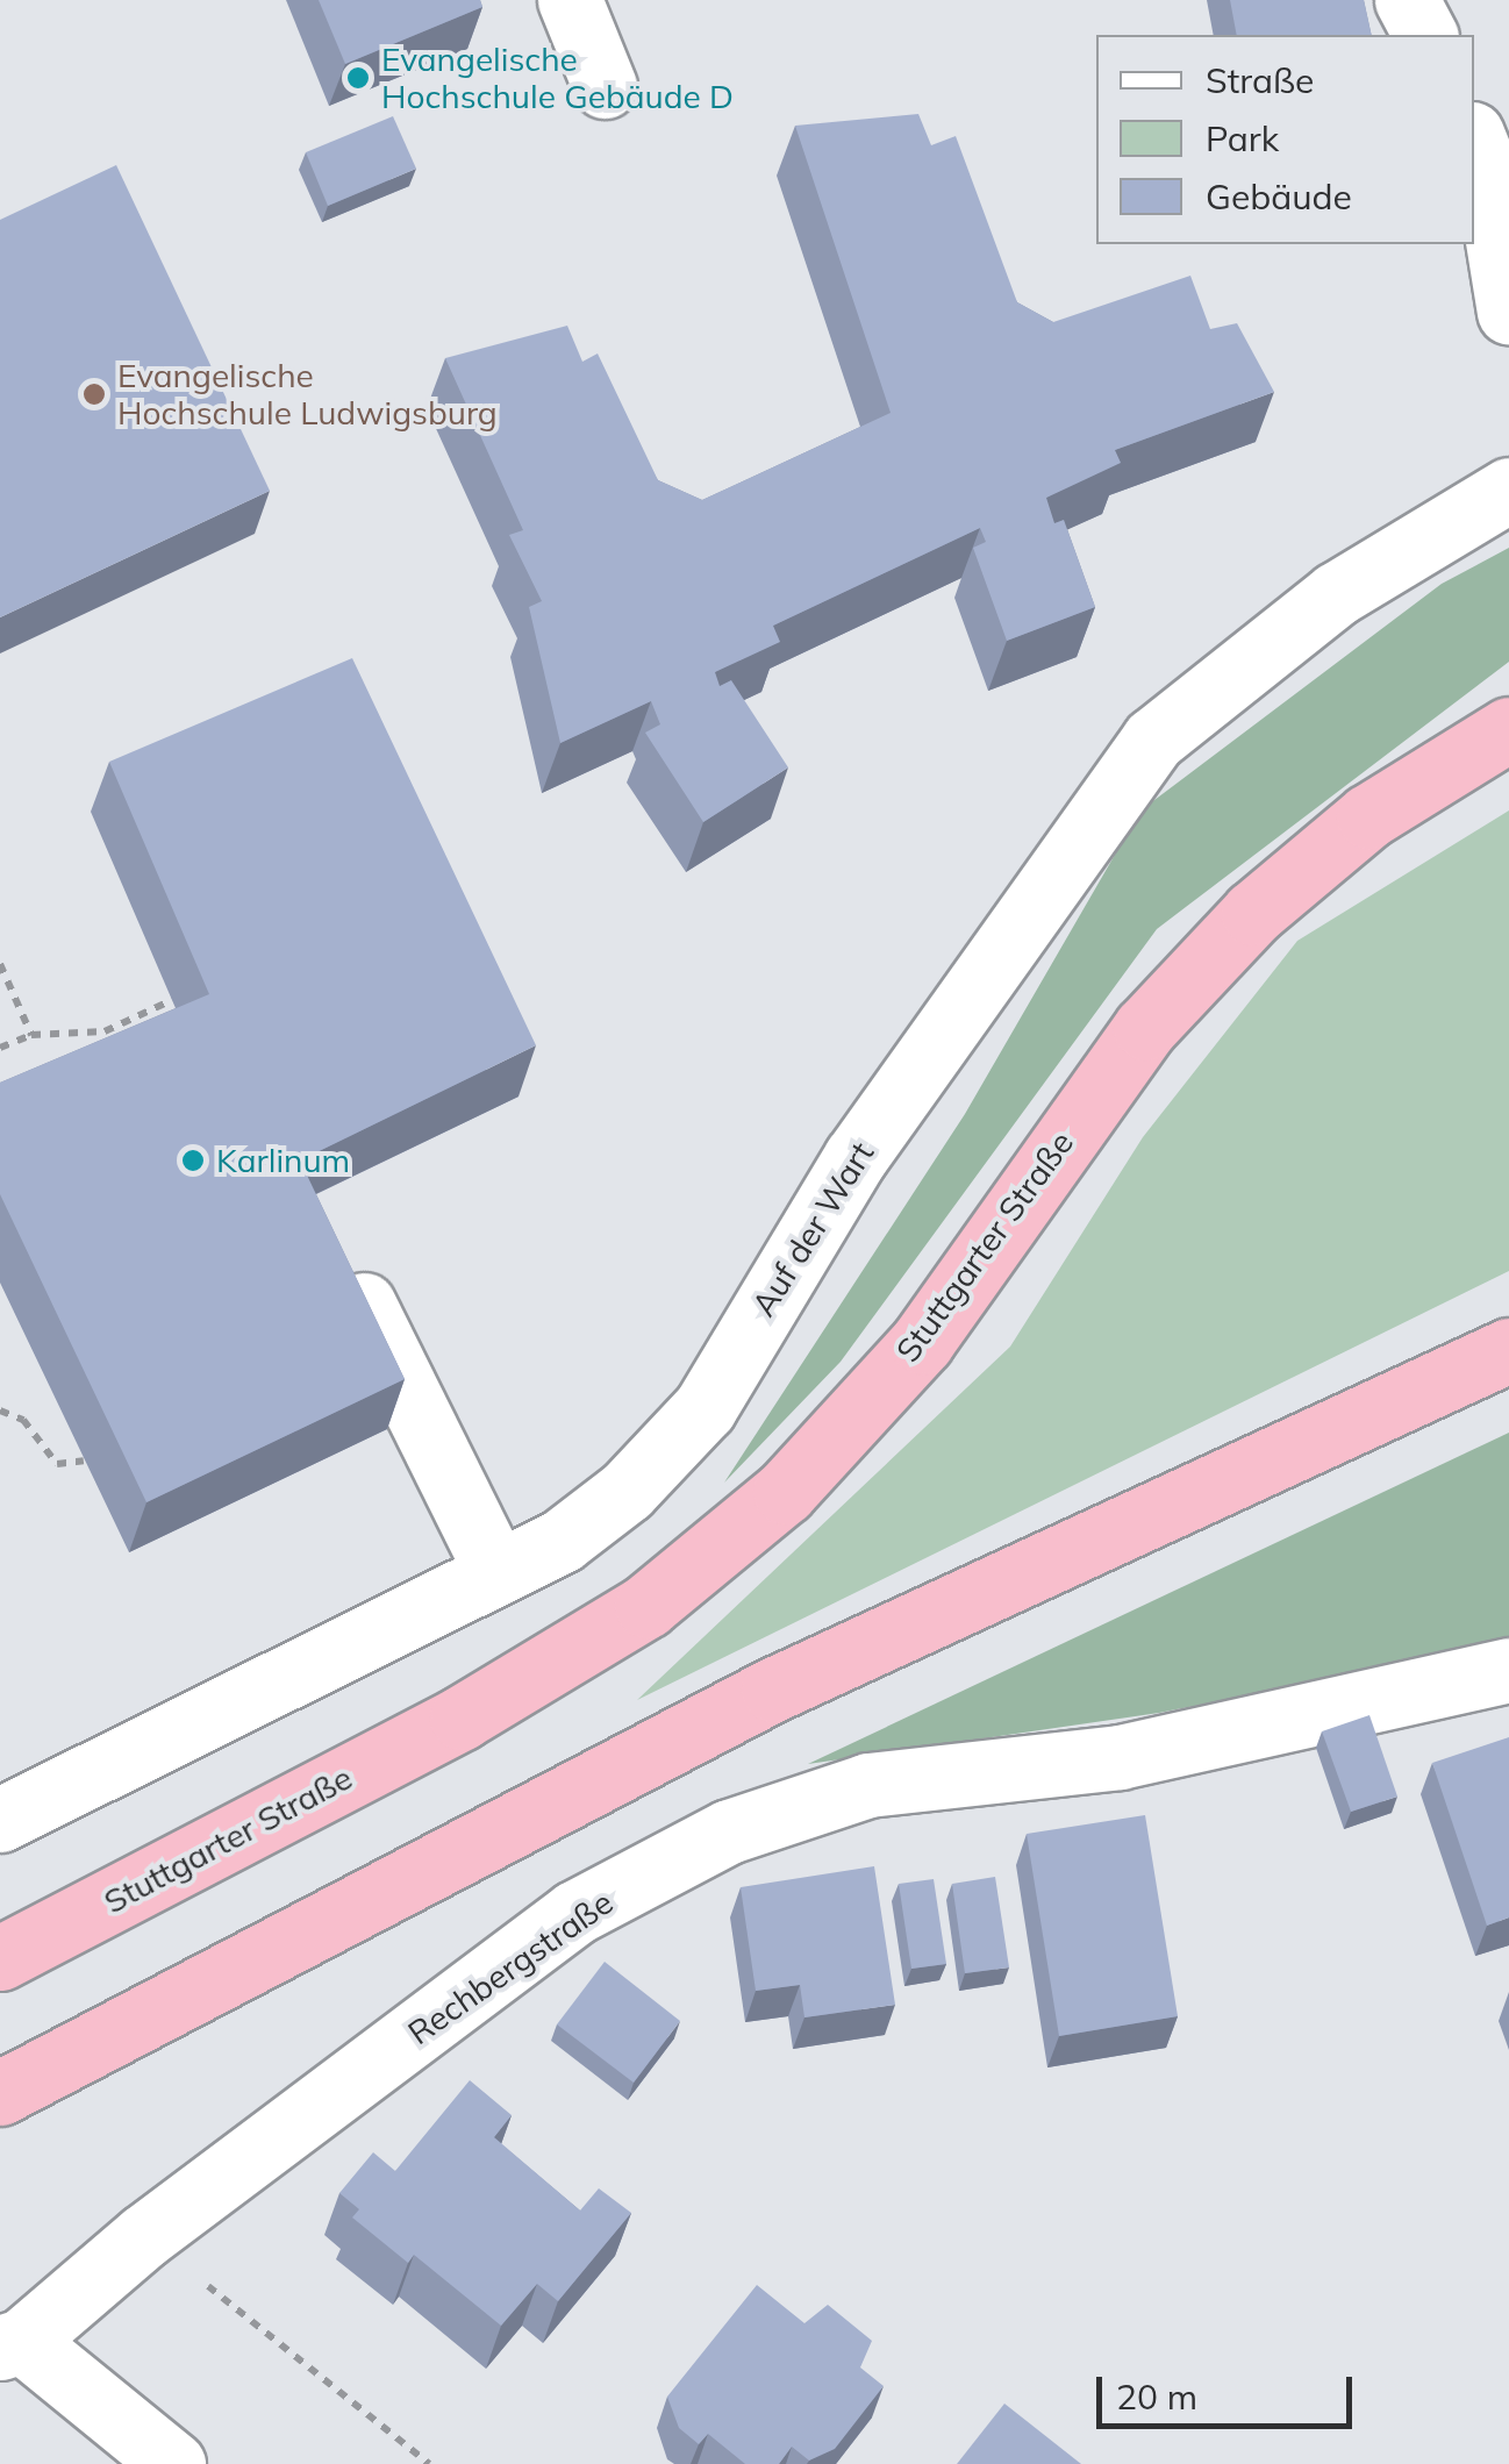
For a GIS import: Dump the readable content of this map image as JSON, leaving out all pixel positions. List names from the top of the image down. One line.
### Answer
{"streets":{"highway":["Stuttgarter Straße"],"street":["Auf der Wart","Rechbergstraße"]},"places":["Evangelische Hochschule Gebäude D","Evangelische Hochschule Ludwigsburg","Karlinum"],"legend":["Straße","Park","Gebäude"],"scale_bar":"20 m"}
